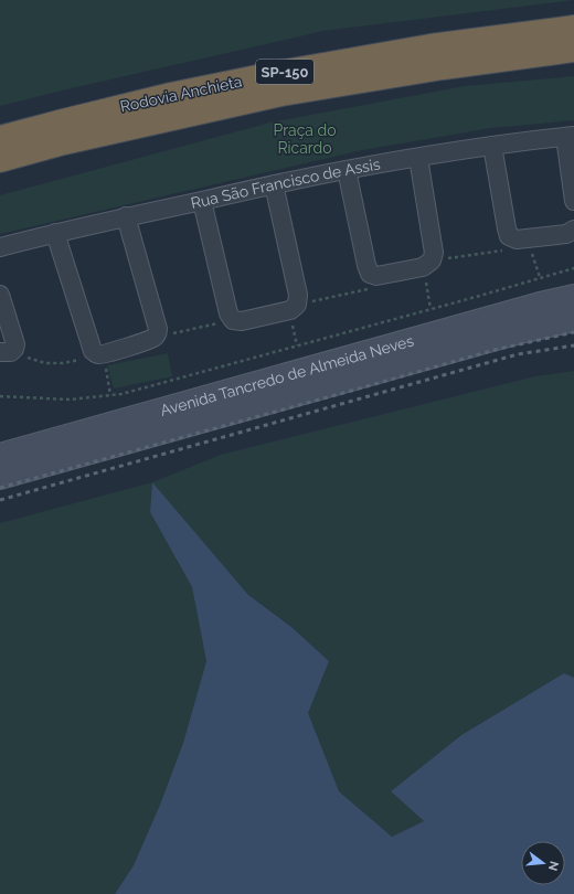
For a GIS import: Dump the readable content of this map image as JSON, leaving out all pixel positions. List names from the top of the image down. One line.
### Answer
{"streets":{"highway":["SP-150","Rodovia Anchieta"],"main road":["Avenida Tancredo de Almeida Neves"],"street":["Rua São Francisco de Assis"]},"parks":["Praça do Ricardo"],"north":"right"}
